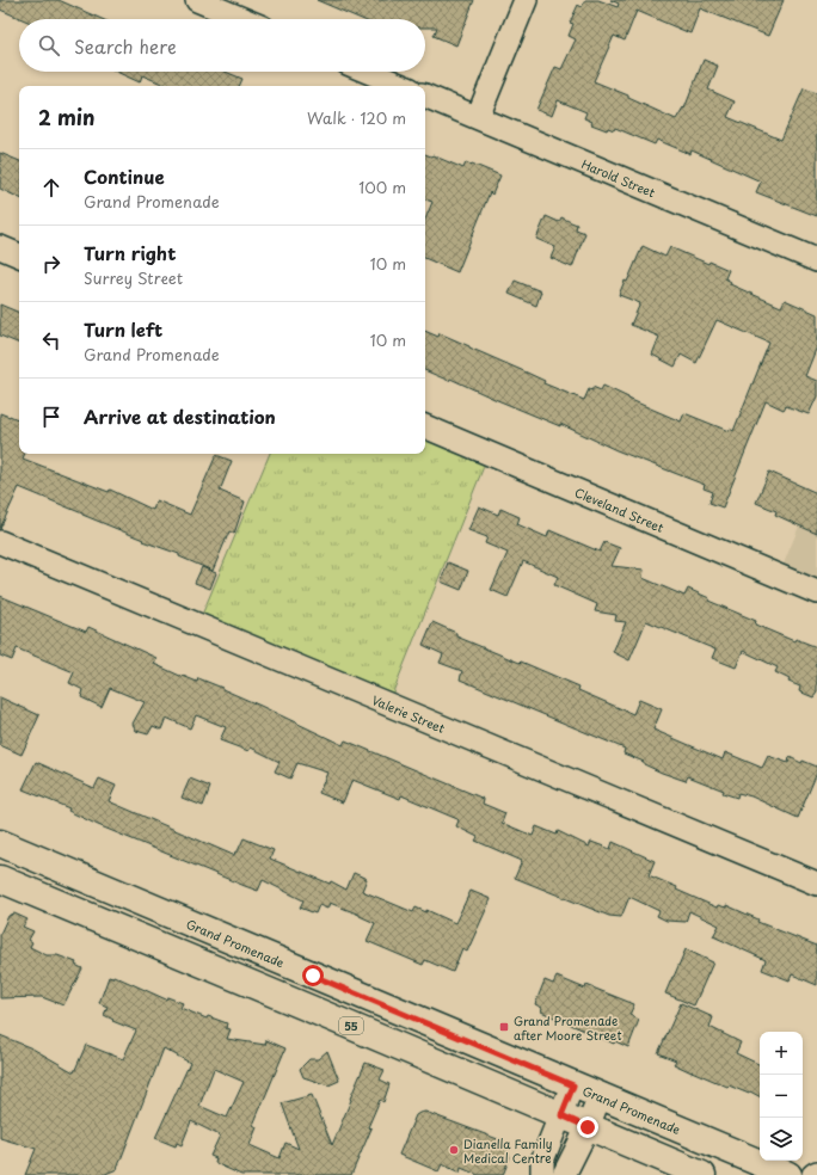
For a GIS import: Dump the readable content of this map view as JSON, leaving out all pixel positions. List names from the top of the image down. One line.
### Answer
{"streets":{"main road":["Grand Promenade","55"],"street":["Harold Street","Cleveland Street","Valerie Street"]},"places":{"transit":["Grand Promenade after Moore Street"],"other":["Dianella Family Medical Centre"]},"page":{"search":"Search here","heading":["2 min","Walk · 120 m"],"list":[["Continue","Grand Promenade","100 m"],["Turn right","Surrey Street","10 m"],["Turn left","Grand Promenade","10 m"],"Arrive at destination"],"map_buttons":["+","−"]}}
